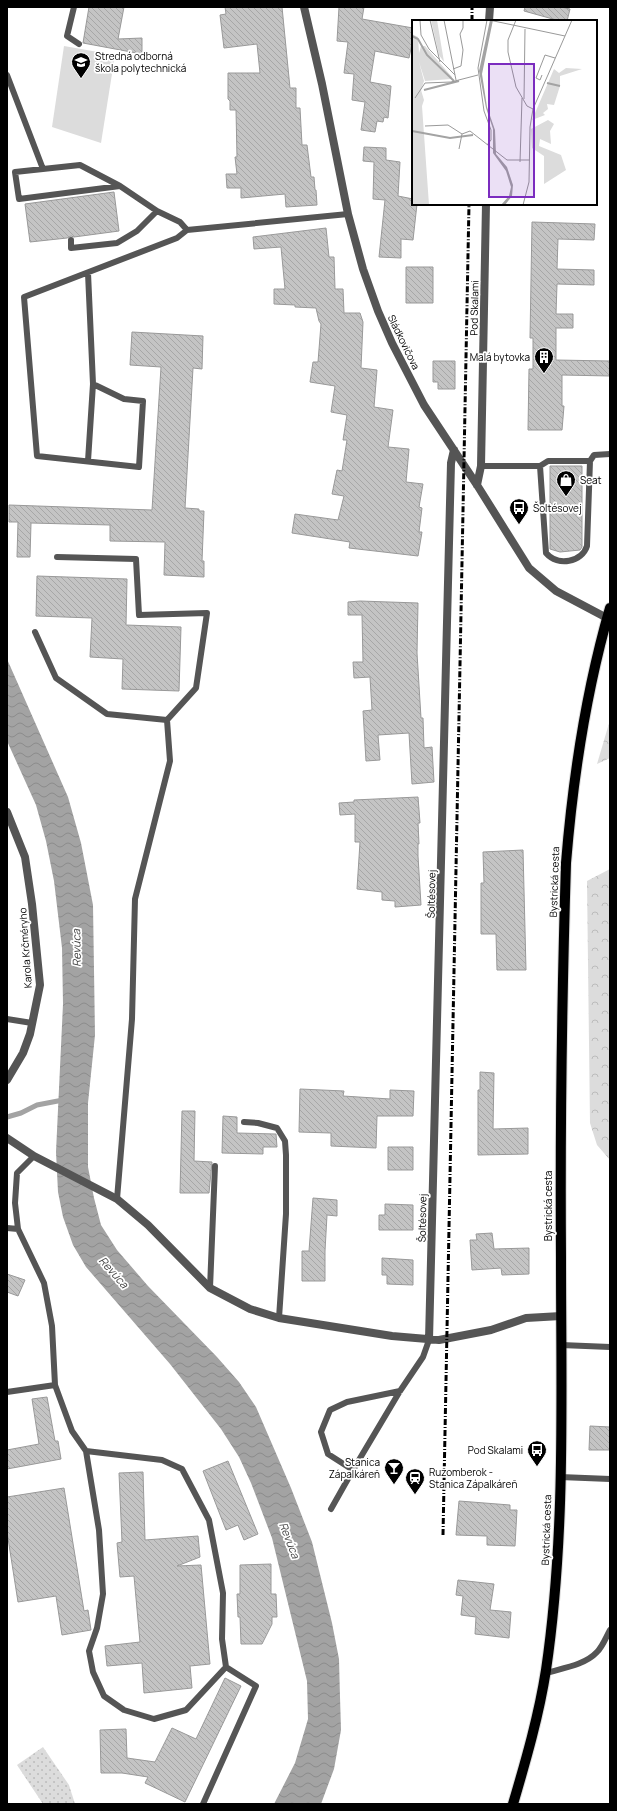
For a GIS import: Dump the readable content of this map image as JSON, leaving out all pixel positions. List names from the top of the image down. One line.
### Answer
{"streets":{"main road":["Bystrická cesta"],"street":["Pod Skalami","Sládkovičova","Šoltésovej","Karola Krčméryho"]},"crossings":[["Pod Skalami","Sládkovičova"],["Sládkovičova","Bystrická cesta"],["Sládkovičova","Šoltésovej"]],"water":["Revúca"],"places":{"school or university":["Stredná odborná škola polytechnická"],"building":["Malá bytovka"],"shop":["Seat"],"bus stop":["Šoltésovej","Pod Skalami"],"bar":["Stanica Zápalkáreň"],"station":["Ružomberok - Stanica Zápalkáreň"]}}
